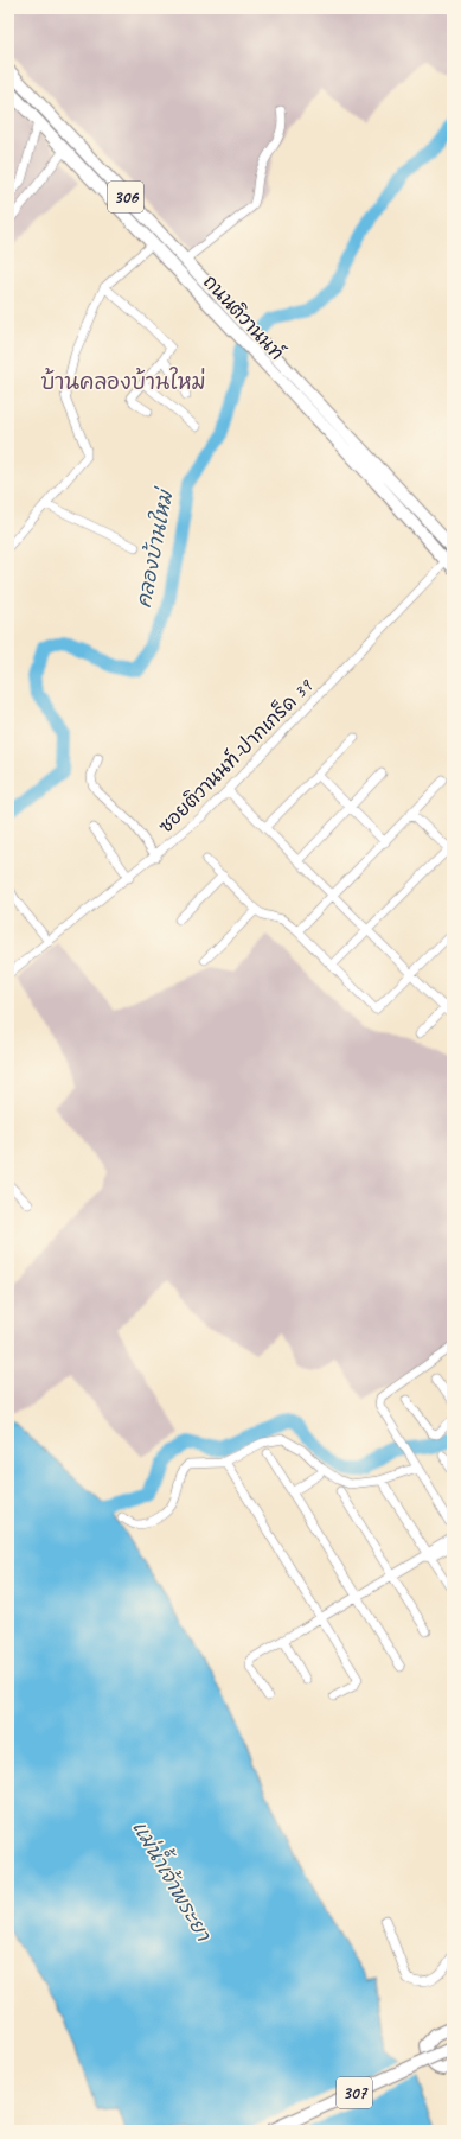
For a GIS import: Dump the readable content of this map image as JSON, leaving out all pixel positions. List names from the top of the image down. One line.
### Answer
{"streets":{"main road":["306","ถนนติวานนท์","307"],"street":["ซอยติวานนท์-ปากเกร็ด 39"]},"crossings":[["ถนนติวานนท์","ซอยติวานนท์-ปากเกร็ด 39"]],"districts":["บ้านคลองบ้านใหม่"],"water":["คลองบ้านใหม่","แม่น้ำเจ้าพระยา"]}
